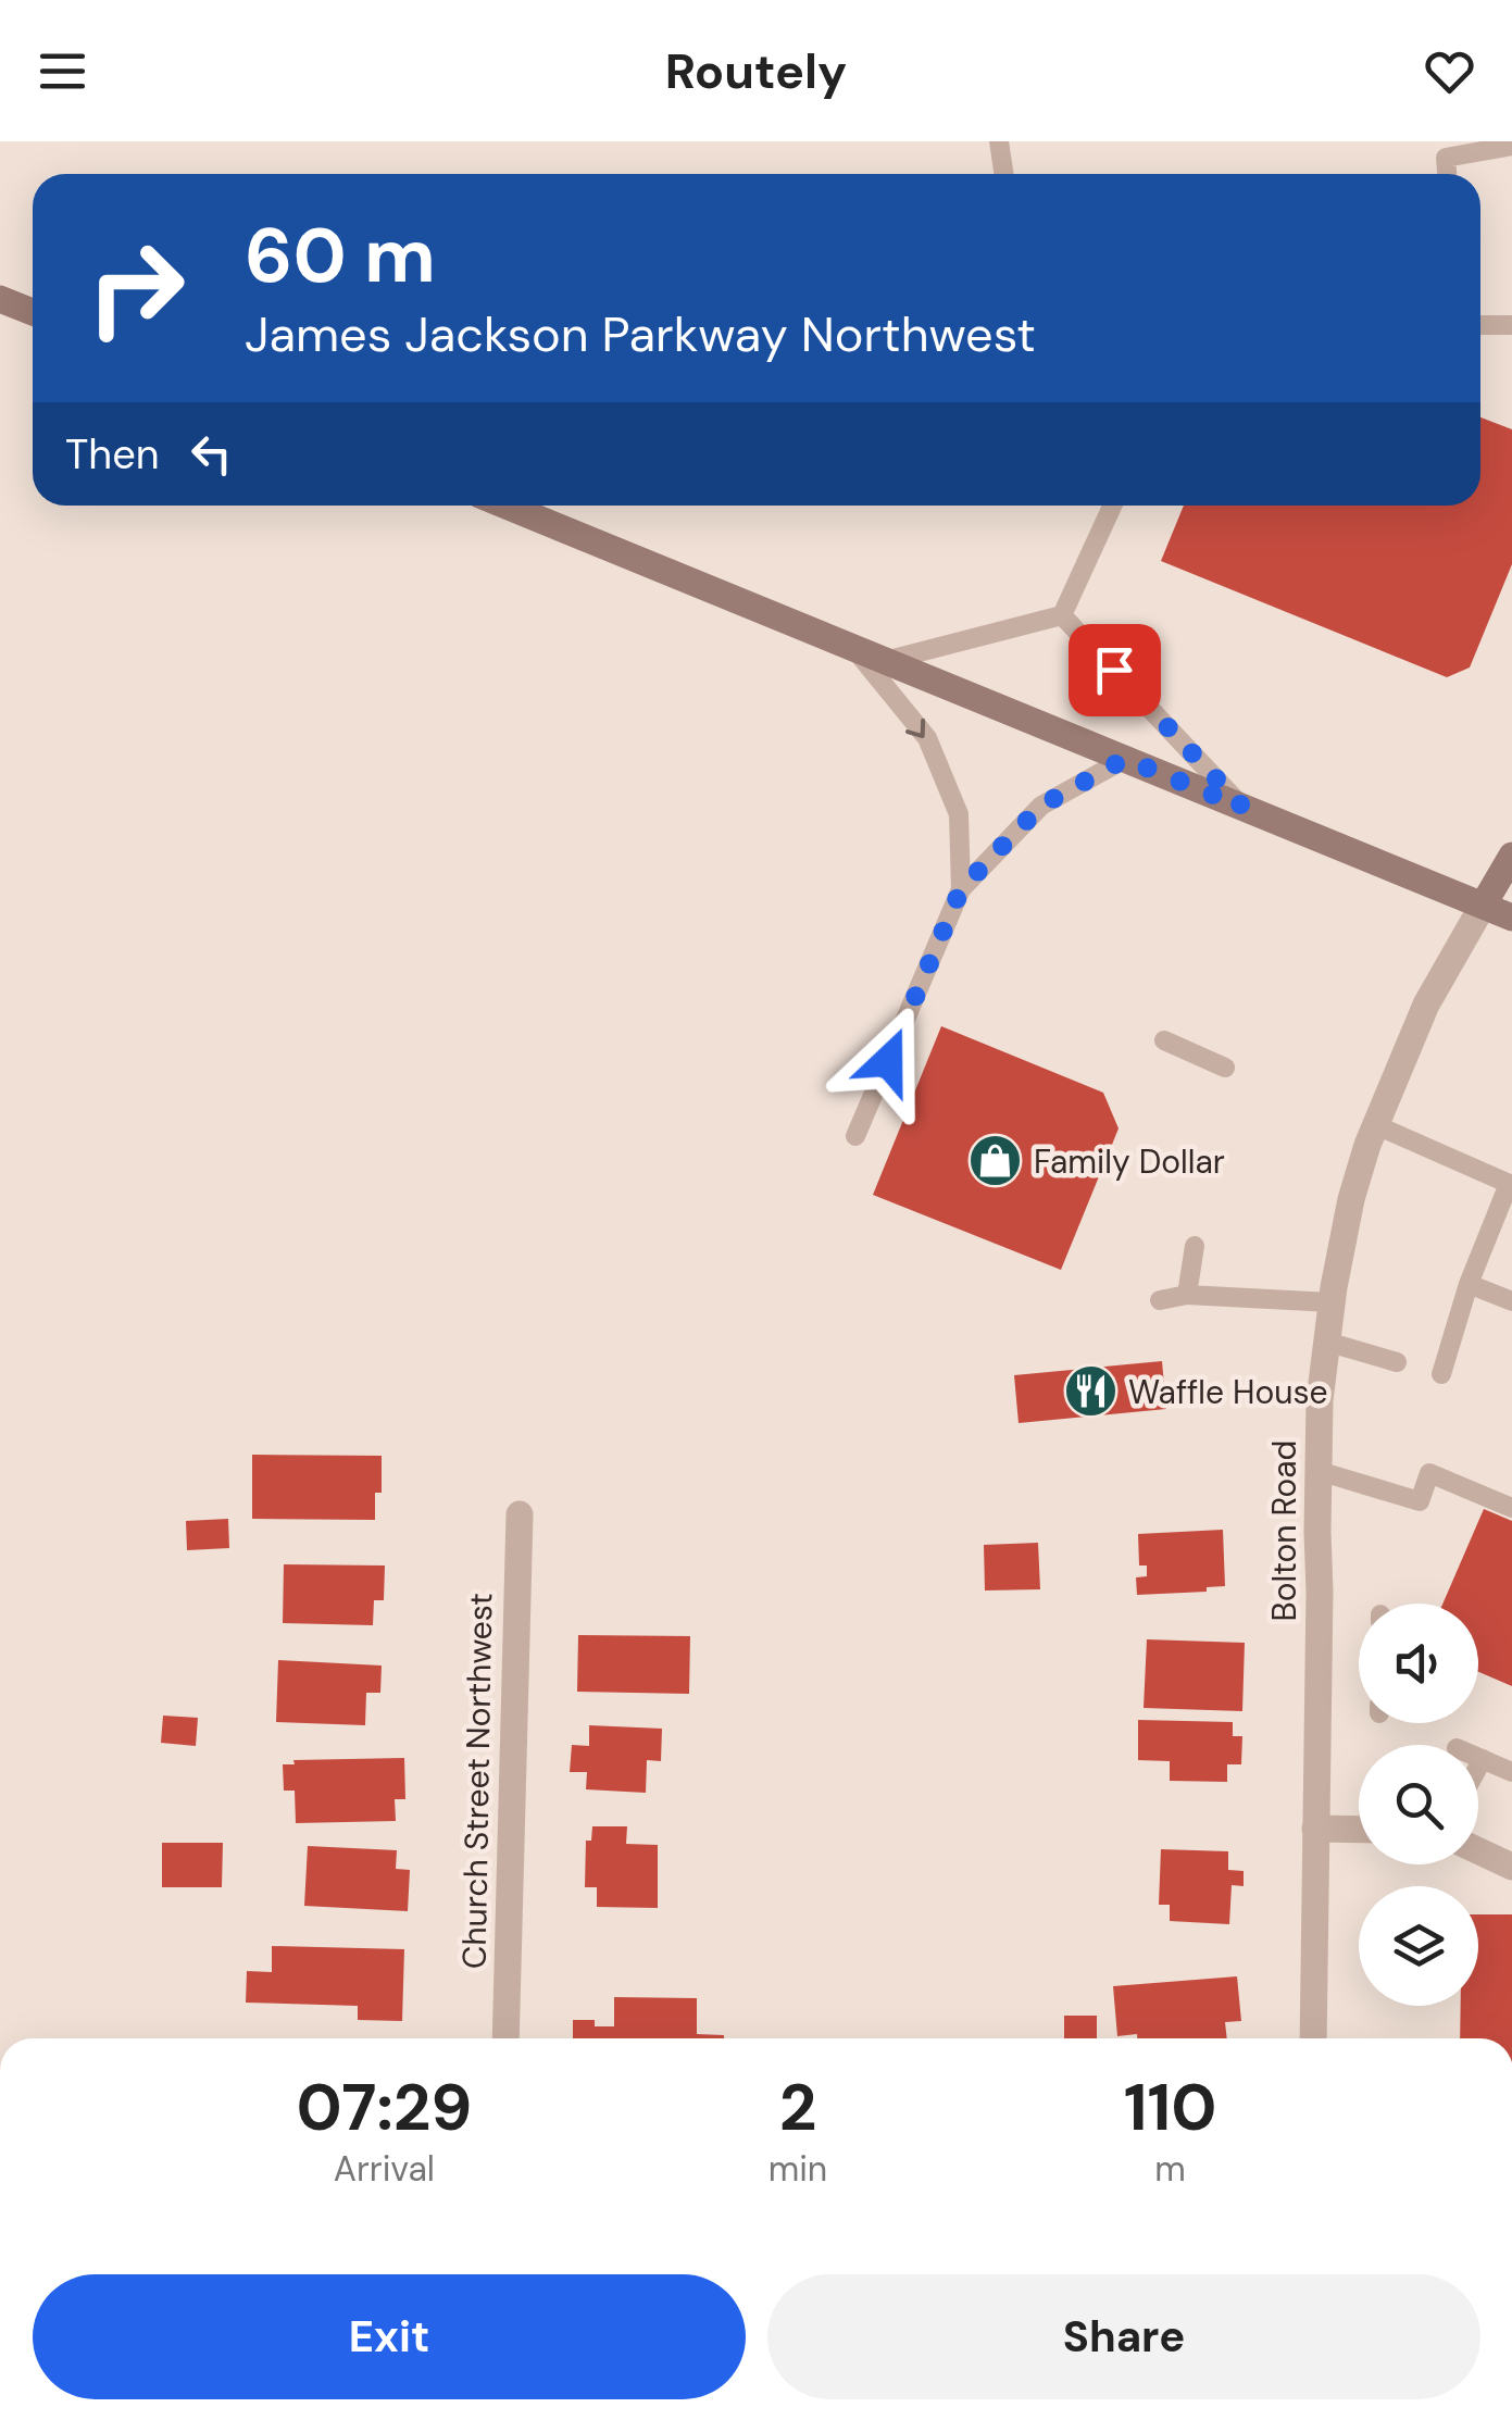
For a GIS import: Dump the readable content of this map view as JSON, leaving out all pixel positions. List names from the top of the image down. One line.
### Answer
{"streets":{"main road":["Bolton Road"],"street":["Church Street Northwest"]},"places":{"shop":["Family Dollar"],"restaurant":["Waffle House"]},"page":{"header":"Routely","turn":["60 m","James Jackson Parkway Northwest"],"then":"Then","eta":["07:29","Arrival","2","min","110","m"],"buttons":["Exit","Share"]}}
